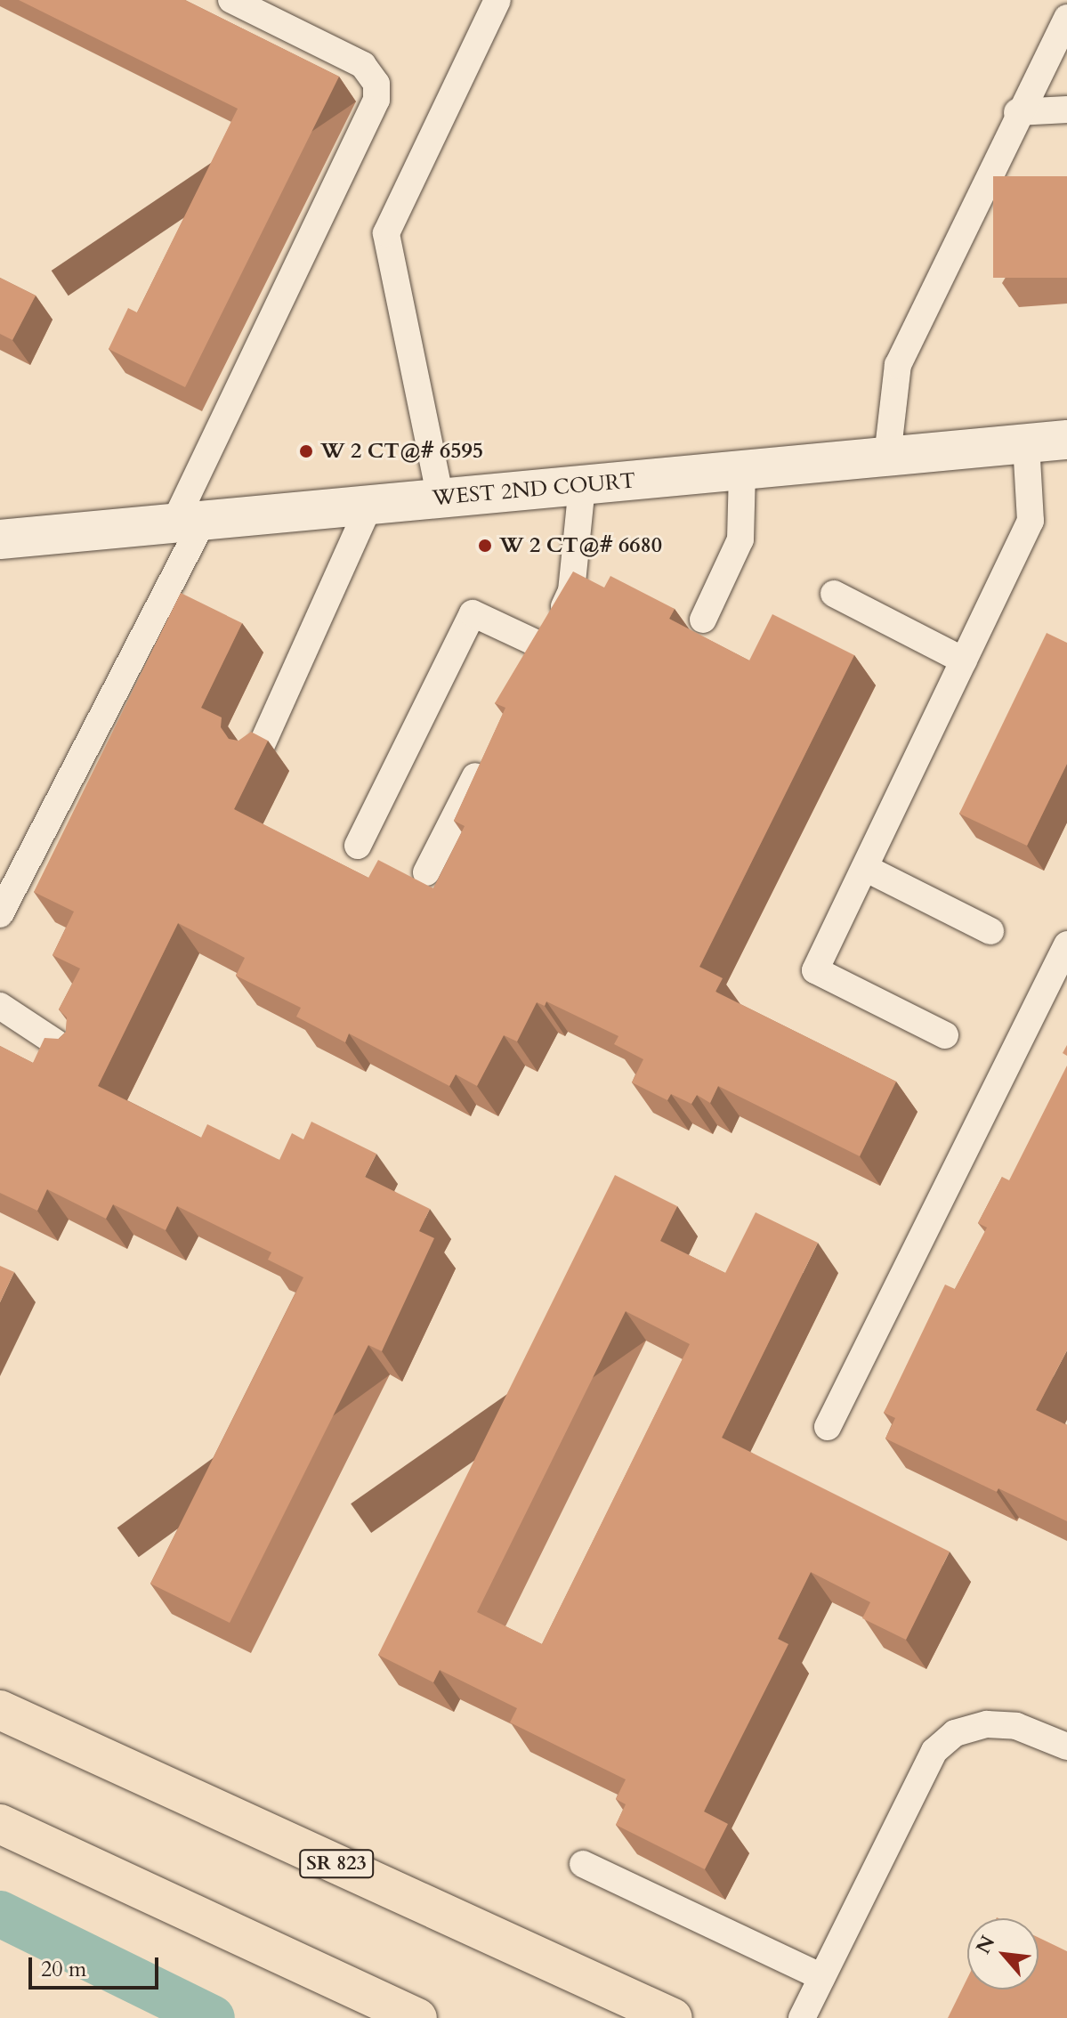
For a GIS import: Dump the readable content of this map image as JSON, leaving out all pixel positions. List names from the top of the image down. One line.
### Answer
{"streets":{"main road":["WEST 2ND COURT","SR 823"]},"places":["W 2 CT@# 6595","W 2 CT@# 6680"],"scale_bar":"20 m","north":"top left"}
